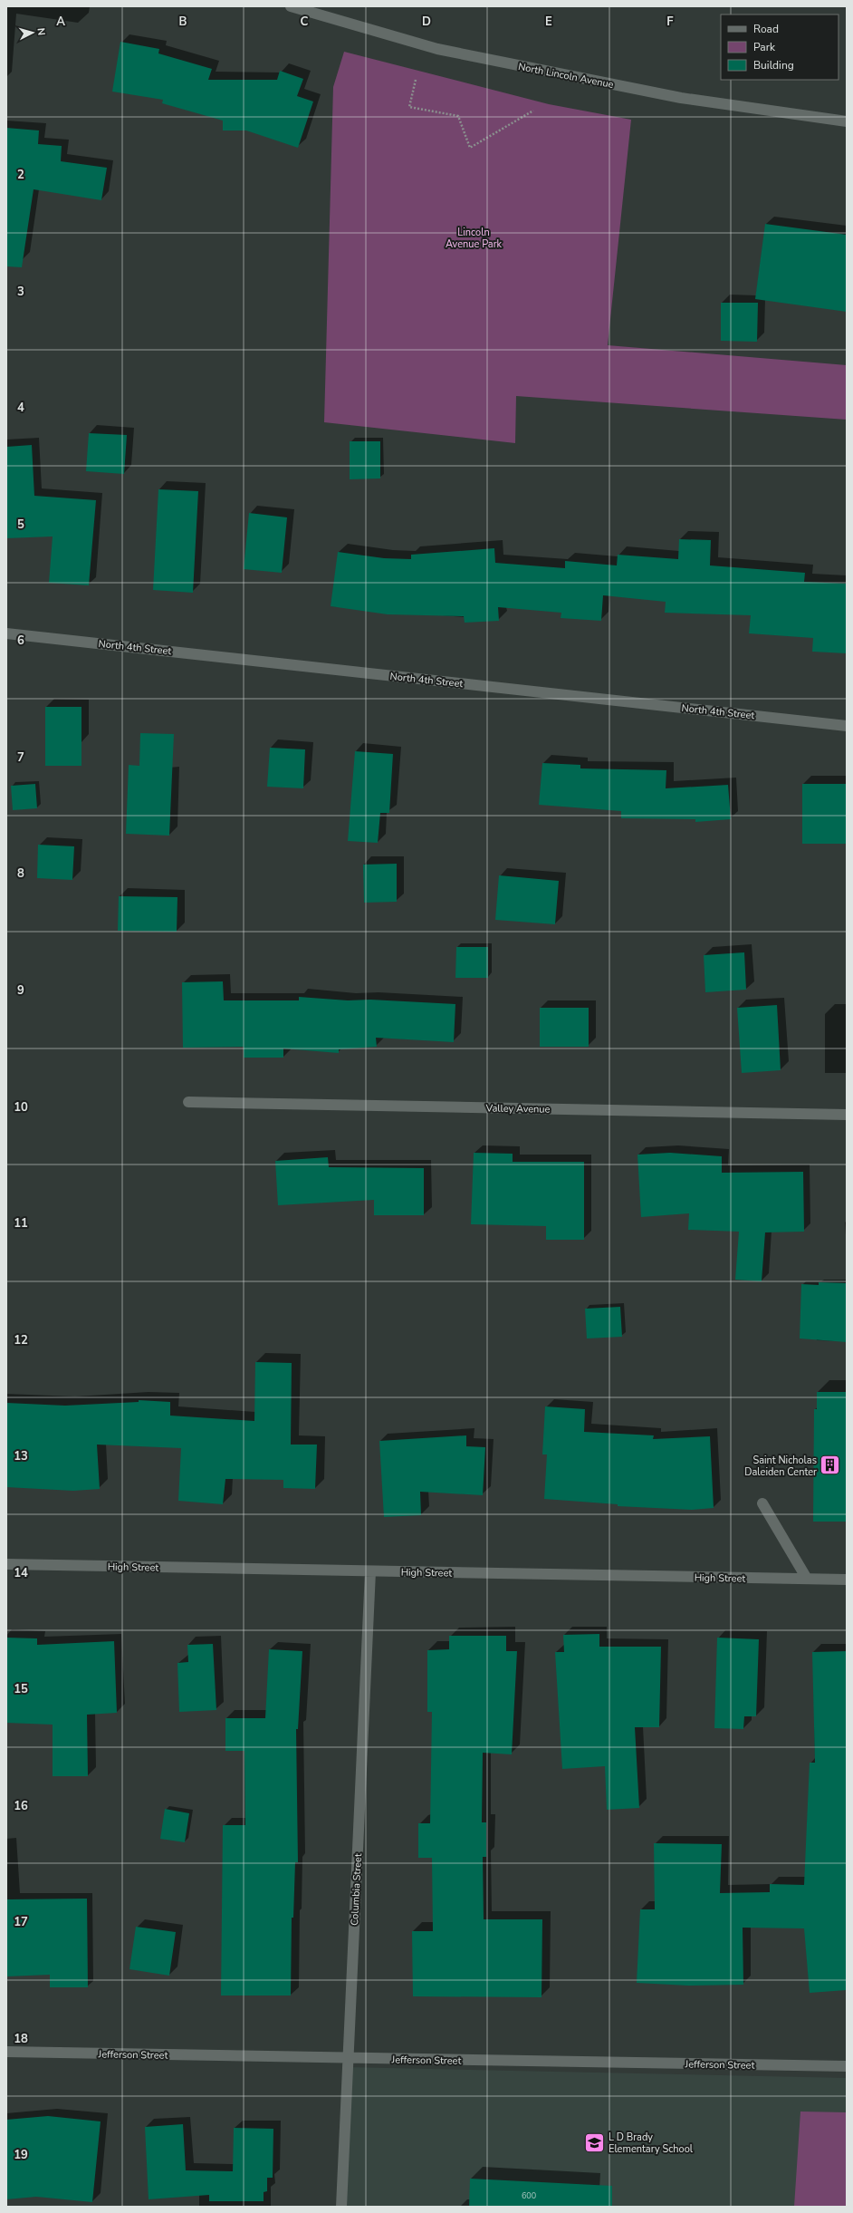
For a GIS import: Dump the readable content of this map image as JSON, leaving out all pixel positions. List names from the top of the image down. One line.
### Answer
{"streets":{"street":["North Lincoln Avenue","North 4th Street","Valley Avenue","High Street","Columbia Street","Jefferson Street"]},"crossings":[["High Street","Columbia Street"],["Columbia Street","Jefferson Street"]],"parks":["Lincoln Avenue Park"],"places":{"building":["Saint Nicholas Daleiden Center"],"school or university":["L D Brady Elementary School"]},"house_numbers":["600"],"legend":["Road","Park","Building"],"north":"right","grid":{"columns":["A","B","C","D","E","F"],"rows":["2","3","4","5","6","7","8","9","10","11","12","13","14","15","16","17","18","19"]}}
